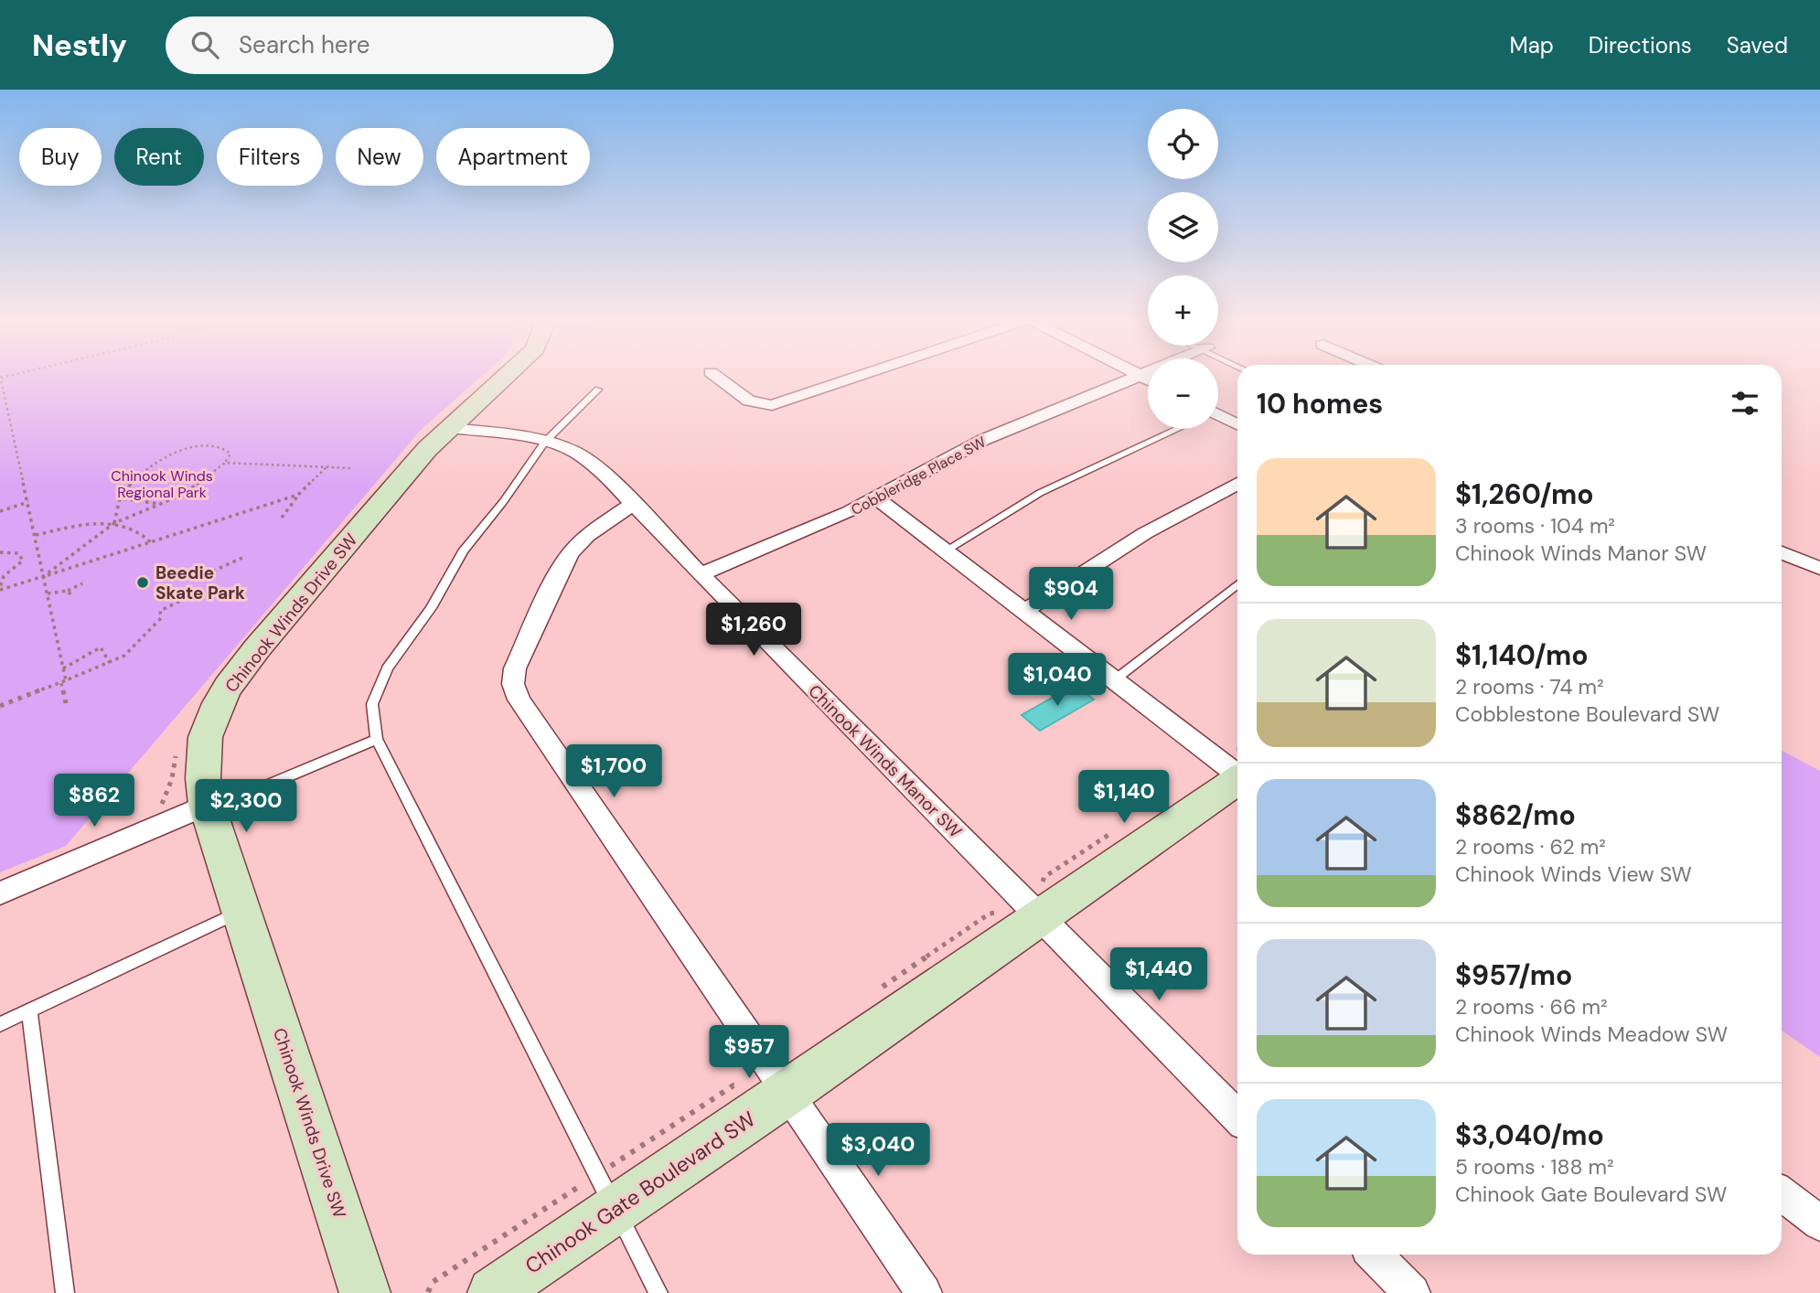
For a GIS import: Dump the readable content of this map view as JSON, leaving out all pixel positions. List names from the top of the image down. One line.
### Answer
{"streets":{"street":["Cobbleridge Place SW","Chinook Winds Drive SW","Chinook Winds Manor SW","Chinook Gate Boulevard SW"]},"crossings":[["Cobbleridge Place SW","Chinook Winds Manor SW"],["Chinook Winds Drive SW","Chinook Winds Manor SW"],["Chinook Winds Manor SW","Chinook Gate Boulevard SW"]],"parks":["Chinook Winds Regional Park"],"places":["Beedie Skate Park"],"page":{"header":"Nestly","search":"Search here","nav":["Map","Directions","Saved"],"map_buttons":["+","−"],"chip":["Buy","Rent","Filters","New","Apartment"],"heading":"10 homes","list":[{"name":"$1,260/mo","note":"3 rooms · 104 m² · Chinook Winds Manor SW"},{"name":"$1,140/mo","note":"2 rooms · 74 m² · Cobblestone Boulevard SW"},{"name":"$862/mo","note":"2 rooms · 62 m² · Chinook Winds View SW"},{"name":"$957/mo","note":"2 rooms · 66 m² · Chinook Winds Meadow SW"},{"name":"$3,040/mo","note":"5 rooms · 188 m² · Chinook Gate Boulevard SW"}],"price":["$904","$1,260","$1,040","$1,700","$1,140","$862","$2,300","$1,440","$957","$3,040"]}}
